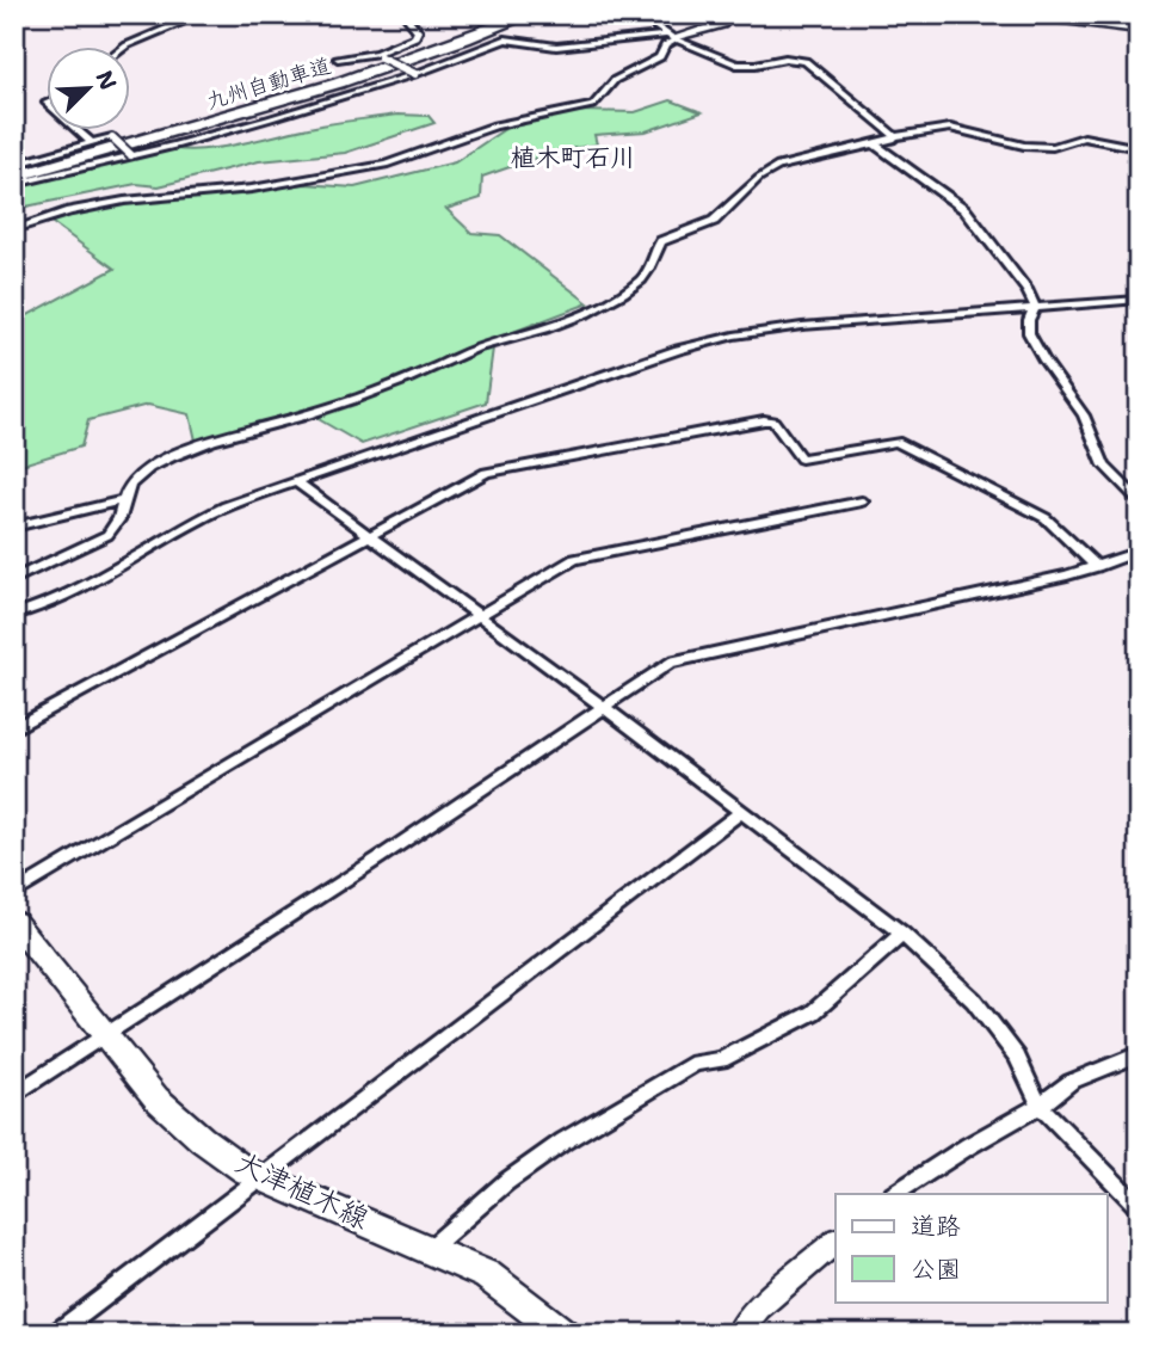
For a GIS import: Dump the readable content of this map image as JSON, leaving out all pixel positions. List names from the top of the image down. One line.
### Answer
{"streets":{"highway":["九州自動車道"],"main road":["大津植木線"]},"districts":["植木町石川"],"legend":["道路","公園"],"north":"top right"}
